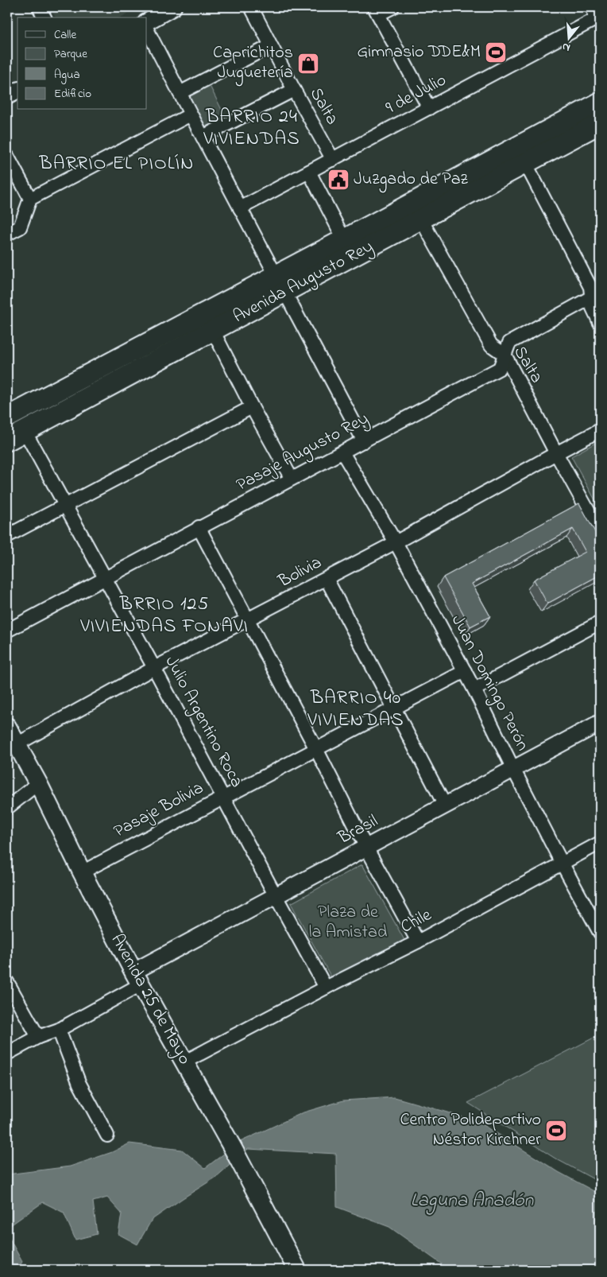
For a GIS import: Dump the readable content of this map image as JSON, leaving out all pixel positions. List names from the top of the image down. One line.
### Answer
{"streets":{"main road":["Avenida Augusto Rey","Avenida 25 de Mayo"],"street":["9 de Julio","Salta","Pasaje Augusto Rey","Bolivia","Juan Domingo Perón","Julio Argentino Roca","Pasaje Bolivia","Brasil","Chile"]},"crossings":[["9 de Julio","Salta"],["Salta","Avenida Augusto Rey"],["Salta","Pasaje Augusto Rey"],["Salta","Bolivia"],["Avenida Augusto Rey","Julio Argentino Roca"],["Pasaje Augusto Rey","Juan Domingo Perón"],["Pasaje Augusto Rey","Julio Argentino Roca"],["Bolivia","Juan Domingo Perón"],["Bolivia","Julio Argentino Roca"],["Bolivia","Avenida 25 de Mayo"],["Juan Domingo Perón","Pasaje Bolivia"],["Juan Domingo Perón","Brasil"],["Juan Domingo Perón","Chile"],["Julio Argentino Roca","Pasaje Bolivia"],["Julio Argentino Roca","Brasil"],["Julio Argentino Roca","Chile"],["Pasaje Bolivia","Avenida 25 de Mayo"],["Brasil","Avenida 25 de Mayo"],["Chile","Avenida 25 de Mayo"]],"districts":["BARRIO 24 VIVIENDAS","BARRIO EL PIOLÍN","BRRIO 125 VIVIENDAS FONAVI","BARRIO 40 VIVIENDAS"],"water":["Laguna Anadón"],"parks":["Plaza de la Amistad"],"places":{"sports":["Gimnasio DDE&M","Centro Polideportivo Néstor Kirchner"],"shop":["Caprichitos Juguetería"],"public building":["Juzgado de Paz"]},"legend":["Calle","Parque","Agua","Edificio"],"north":"bottom"}
